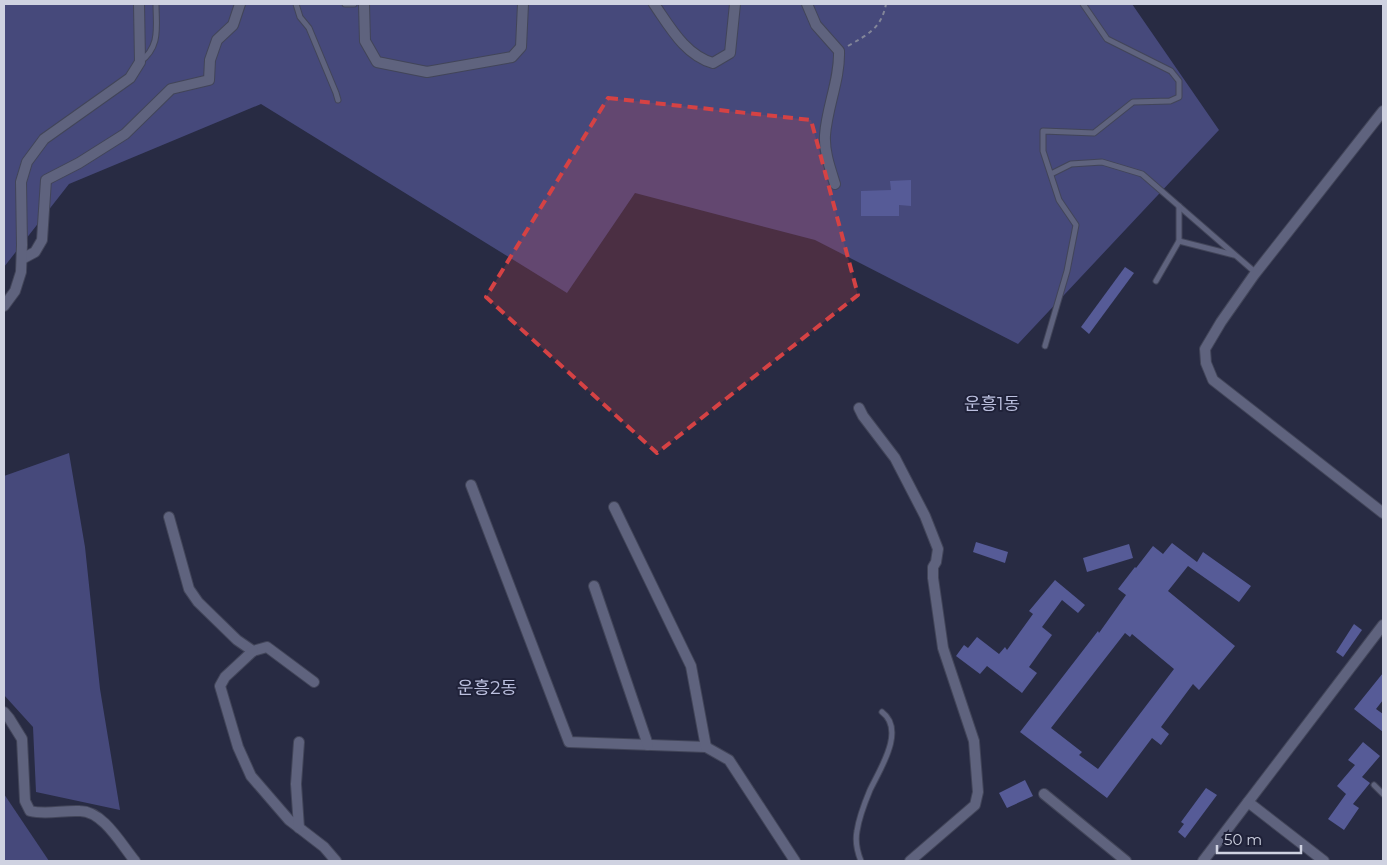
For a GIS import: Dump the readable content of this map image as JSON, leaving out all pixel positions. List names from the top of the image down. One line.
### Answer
{"districts":["운흥1동","운흥2동"],"scale_bar":"50 m"}
